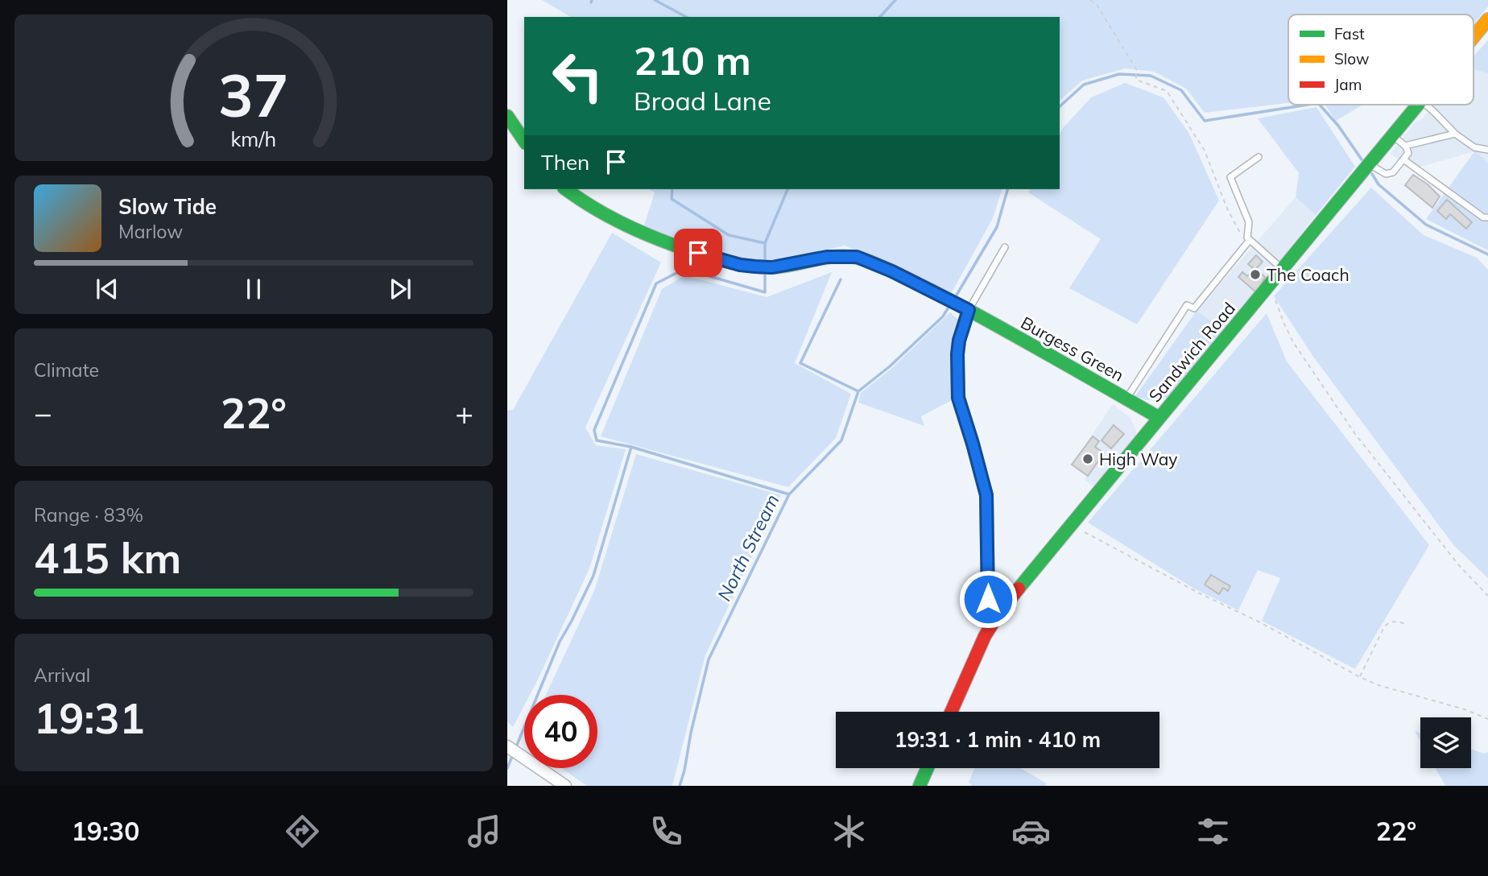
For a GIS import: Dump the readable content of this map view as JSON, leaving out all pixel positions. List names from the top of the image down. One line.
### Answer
{"streets":{"street":["Burgess Green","Sandwich Road"]},"crossings":[["Burgess Green","Sandwich Road"]],"water":["North Stream"],"places":["The Coach","High Way"],"legend":["Fast","Slow","Jam"],"page":{"turn":["210 m","Broad Lane"],"then":"Then","song":["Slow Tide","Marlow"],"tile":["Climate",["Range · 83%","415 km"],["Arrival","19:31"]],"heat":["−","22°","+"],"limit":"40","trip":"19:31 · 1 min · 410 m","tabs":["19:30","22°"],"gauge":["37","km/h"]}}
